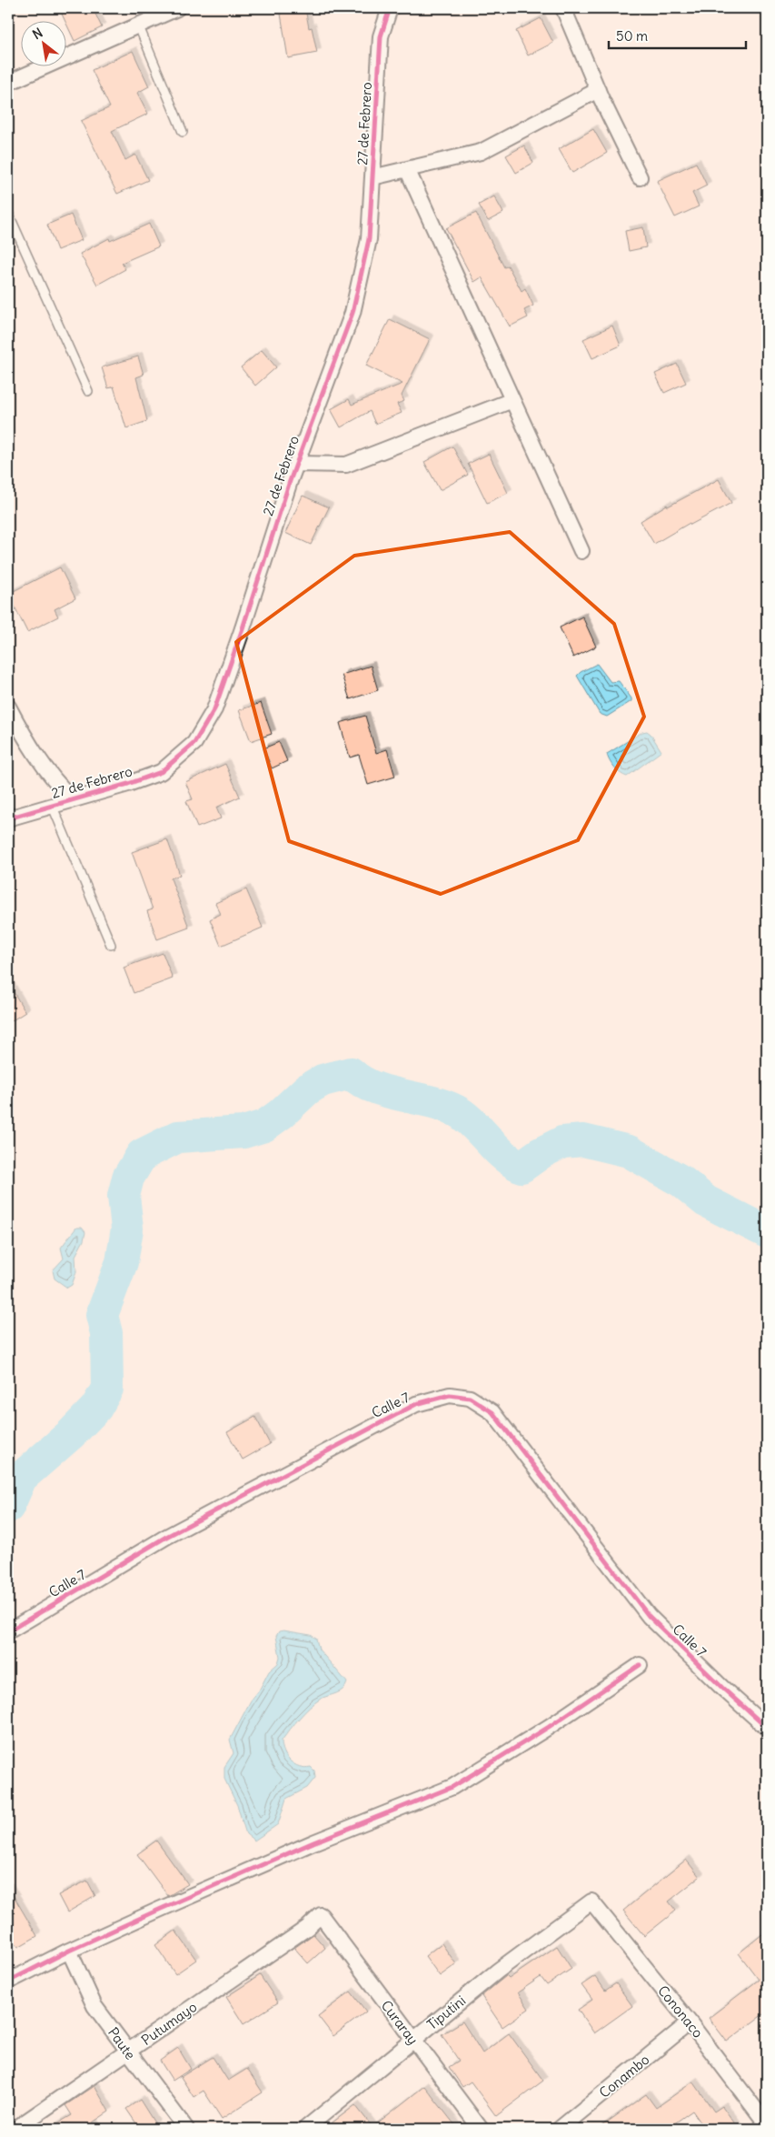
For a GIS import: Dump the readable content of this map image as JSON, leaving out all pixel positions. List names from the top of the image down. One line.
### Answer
{"streets":{"street":["27 de Febrero","Calle 7","Cononaco","Tiputini","Curaray","Putumayo","Paute","Conambo"]},"crossings":[["Cononaco","Tiputini"],["Cononaco","Conambo"],["Tiputini","Curaray"],["Curaray","Putumayo"],["Putumayo","Paute"]],"scale_bar":"50 m","north":"top left"}
